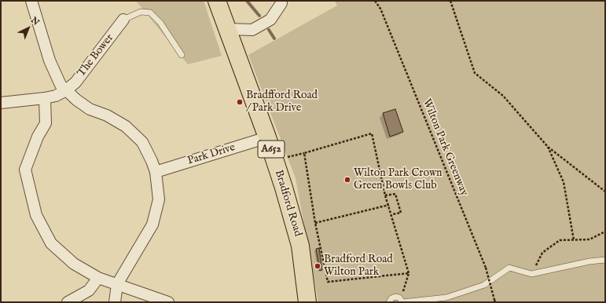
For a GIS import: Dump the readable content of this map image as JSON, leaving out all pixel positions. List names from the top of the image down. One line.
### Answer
{"streets":{"main road":["A652","Bradford Road"],"street":["The Bower","Park Drive"],"path":["Wilton Park Greenway"]},"crossings":[["Park Drive","Bradford Road"]],"places":["Bradfford Road / Park Drive","Wilton Park Crown Green Bowls Club","Bradford Road Wilton Park"],"north":"top right"}
